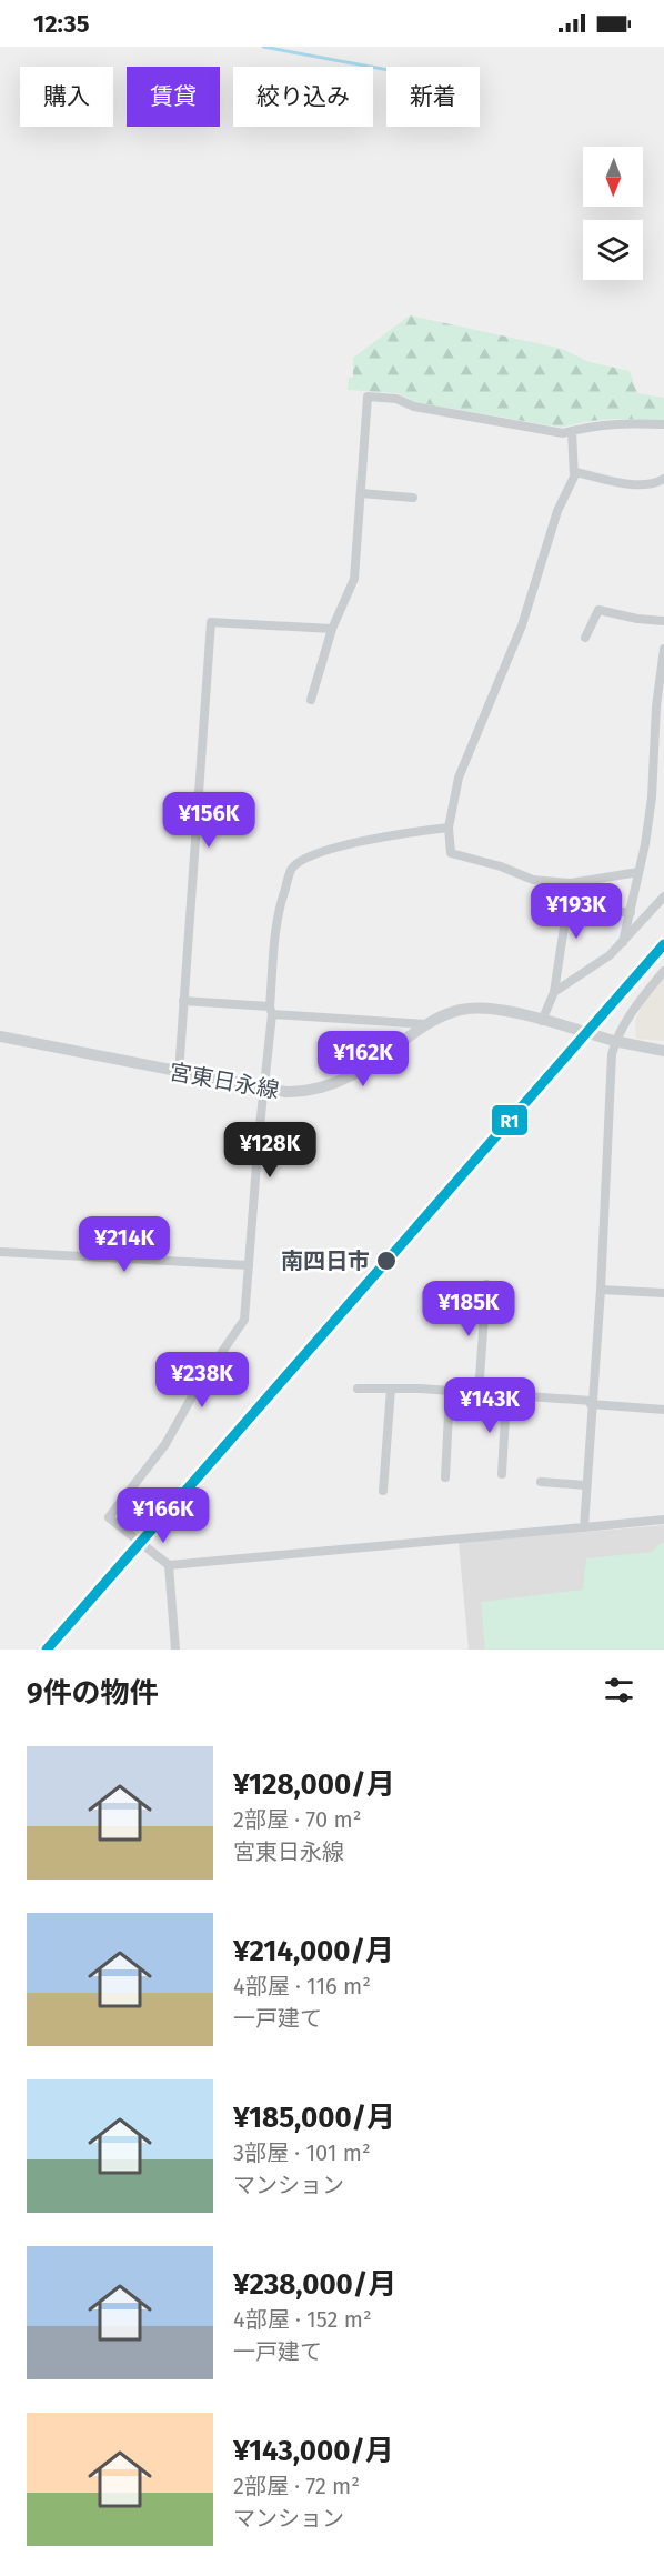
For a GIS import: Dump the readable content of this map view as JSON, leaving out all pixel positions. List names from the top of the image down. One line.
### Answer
{"streets":{"main road":["宮東日永線"]},"places":["南四日市"],"lines":["transit line R1"],"north":"bottom","page":{"status":"12:35","chip":["購入","賃貸","絞り込み","新着"],"price":["¥156K","¥193K","¥162K","¥128K","¥214K","¥185K","¥238K","¥143K","¥166K"],"heading":"9件の物件","list":[{"name":"¥128,000/月","note":"2部屋 · 70 m² · 宮東日永線"},{"name":"¥214,000/月","note":"4部屋 · 116 m² · 一戸建て"},{"name":"¥185,000/月","note":"3部屋 · 101 m² · マンション"},{"name":"¥238,000/月","note":"4部屋 · 152 m² · 一戸建て"},{"name":"¥143,000/月","note":"2部屋 · 72 m² · マンション"}]}}
